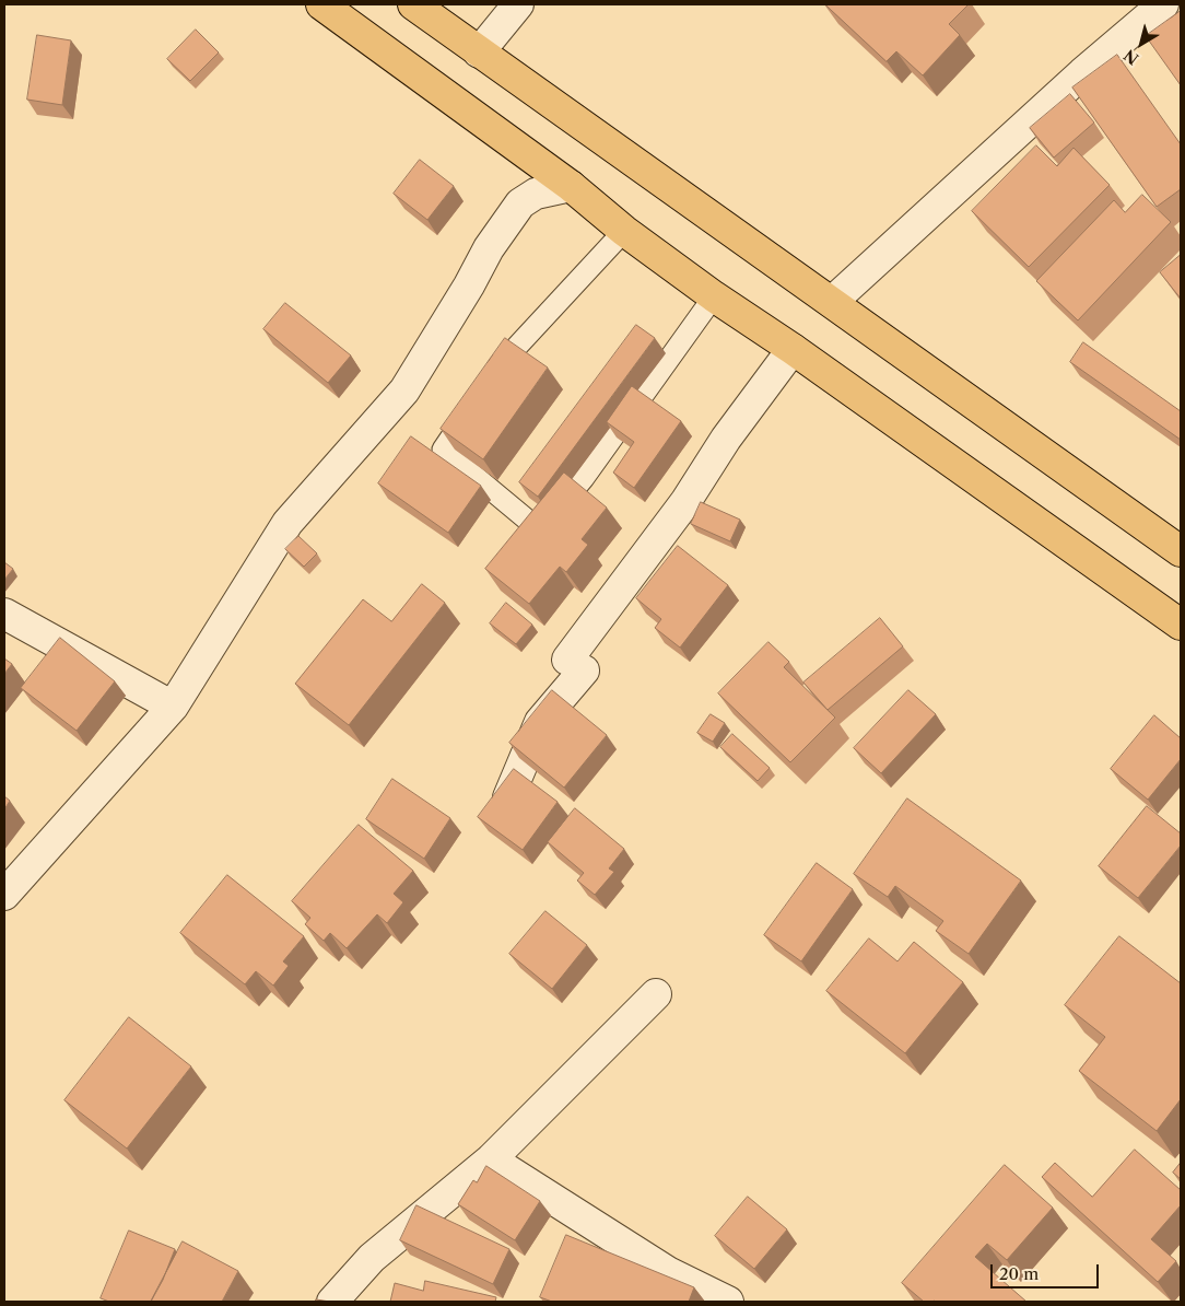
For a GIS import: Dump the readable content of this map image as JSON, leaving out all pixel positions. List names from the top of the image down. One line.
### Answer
{"scale_bar":"20 m","north":"bottom left"}
